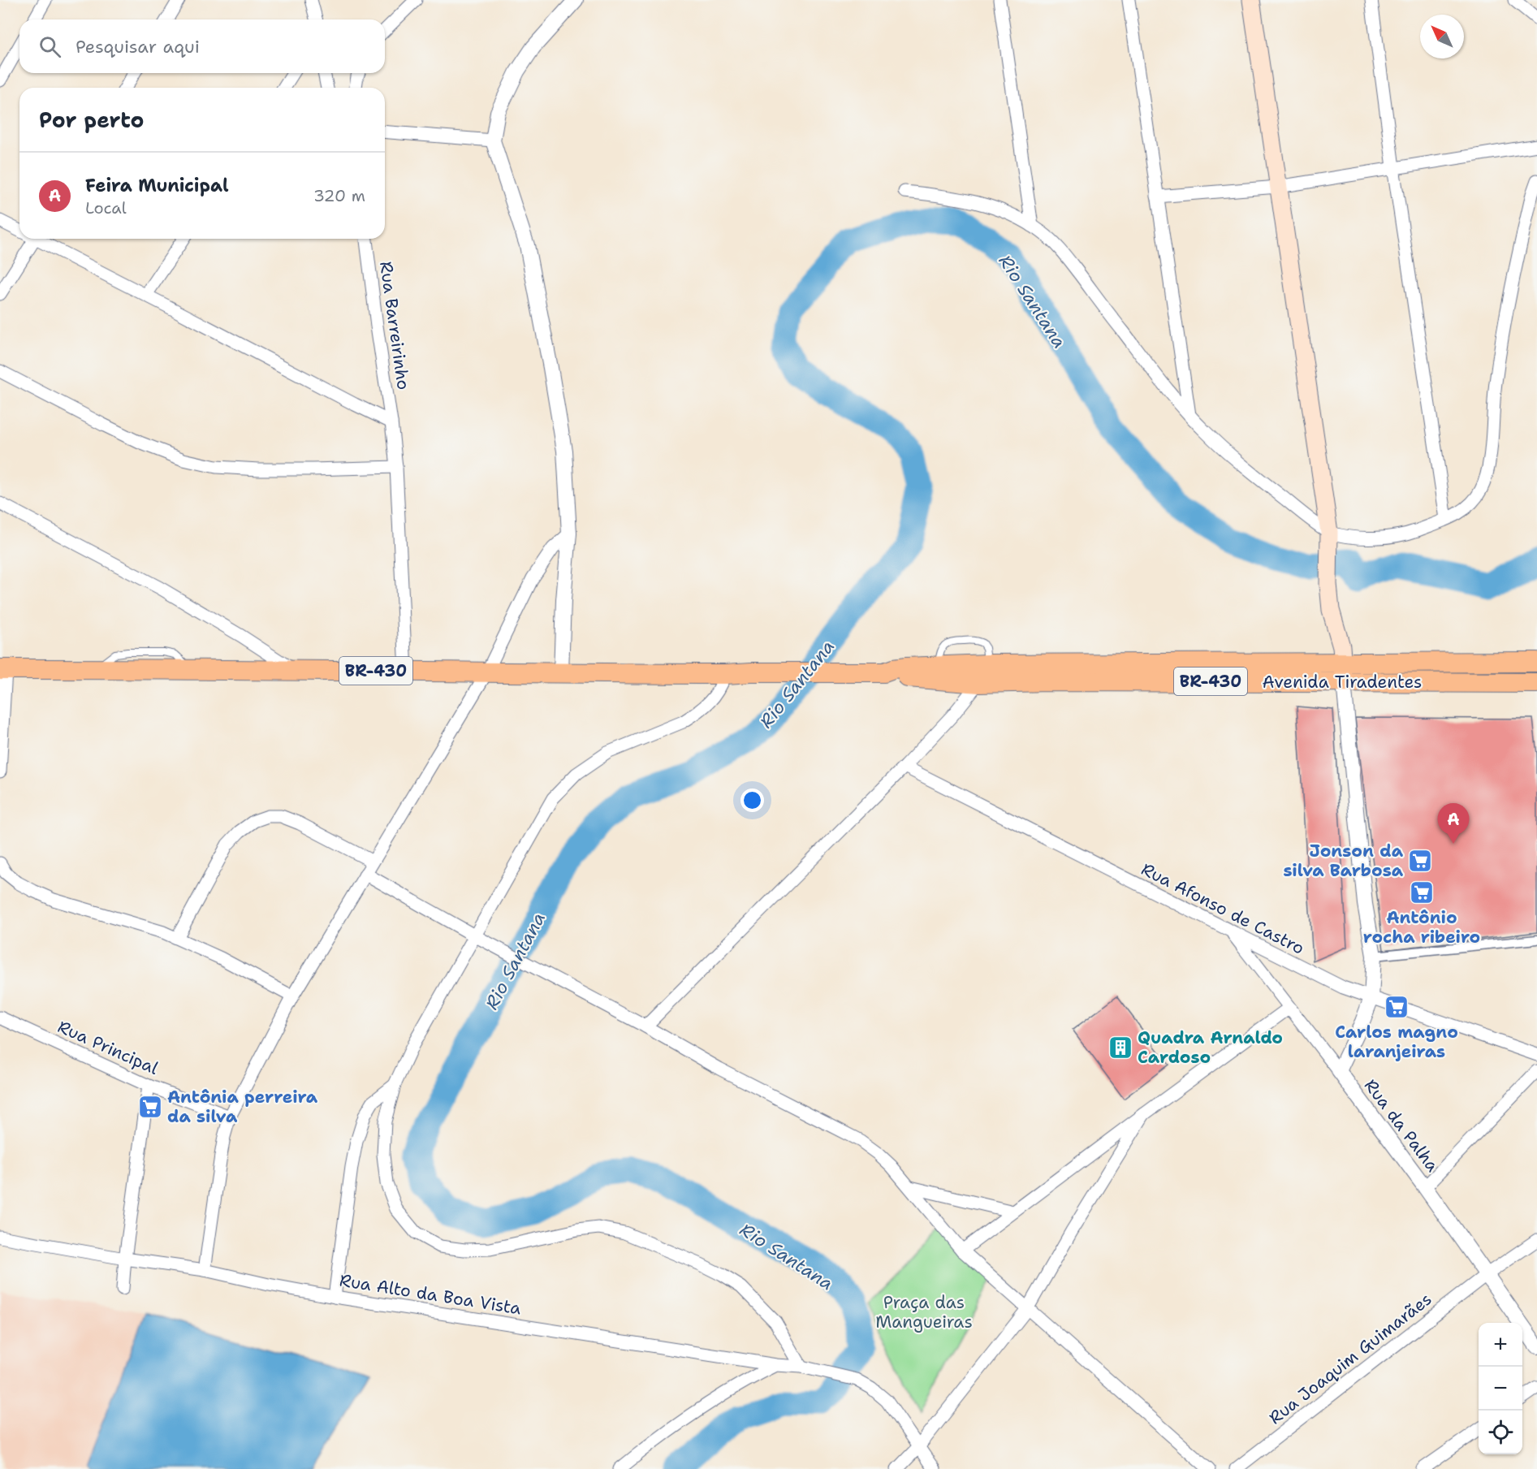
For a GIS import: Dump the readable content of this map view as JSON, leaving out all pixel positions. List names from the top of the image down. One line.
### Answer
{"streets":{"main road":["BR-430","Avenida Tiradentes"],"street":["Rua Barreirinho","Rua Afonso de Castro","Rua Principal","Rua da Palha","Rua Alto da Boa Vista","Rua Joaquim Guimarães"]},"crossings":[["Rua Barreirinho","BR-430"],["BR-430","Avenida Tiradentes"],["Rua Afonso de Castro","Rua da Palha"],["Rua da Palha","Rua Joaquim Guimarães"]],"water":["Rio Santana"],"parks":["Praça das Mangueiras"],"places":{"supermarket":["Jonson da silva Barbosa","Antônio rocha ribeiro","Carlos magno laranjeiras","Antônia perreira da silva"],"building":["Quadra Arnaldo Cardoso"]},"north":"top left","page":{"search":"Pesquisar aqui","heading":"Por perto","list":[{"mark":"A","name":"Feira Municipal","note":"Local","value":"320 m"}],"pins":"A","map_buttons":["+","−"]}}
